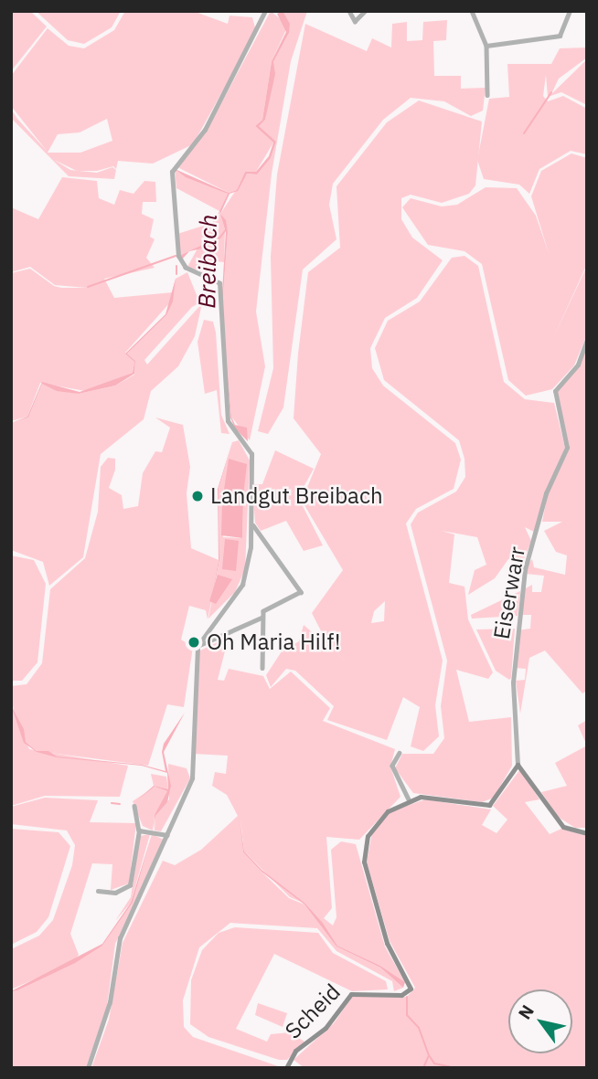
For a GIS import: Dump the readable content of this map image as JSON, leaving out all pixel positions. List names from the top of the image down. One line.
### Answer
{"streets":{"street":["Eiserwarr","Scheid"]},"water":["Breibach"],"places":["Landgut Breibach","Oh Maria Hilf!"],"north":"top left"}
